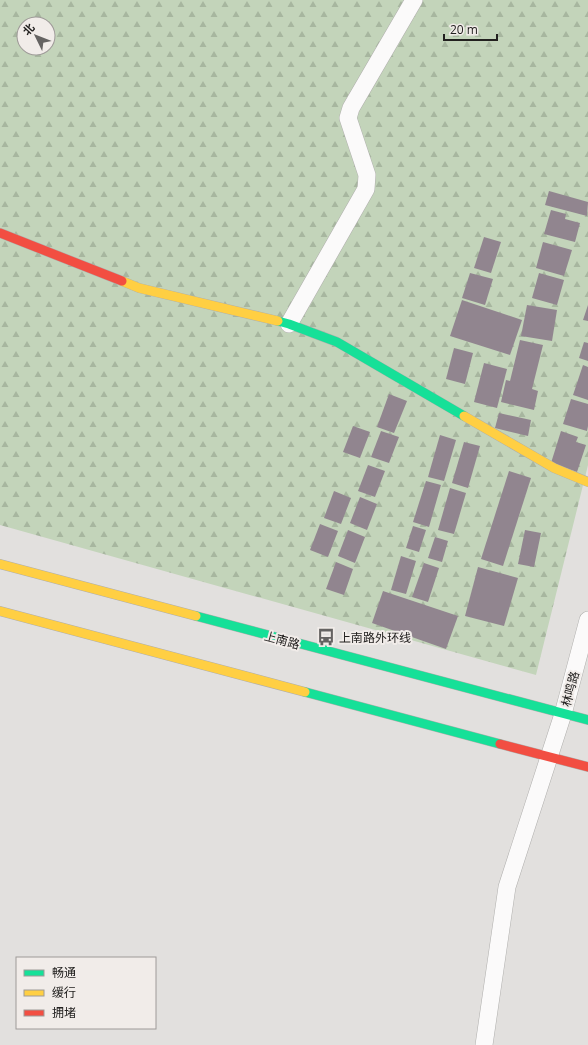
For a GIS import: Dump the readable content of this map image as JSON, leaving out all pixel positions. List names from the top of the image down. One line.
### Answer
{"streets":{"main road":["上南路"],"street":["林鸣路"]},"crossings":[["上南路","林鸣路"]],"places":{"bus stop":["上南路外环线"]},"legend":["畅通","缓行","拥堵"],"scale_bar":"20 m","north":"top left"}
